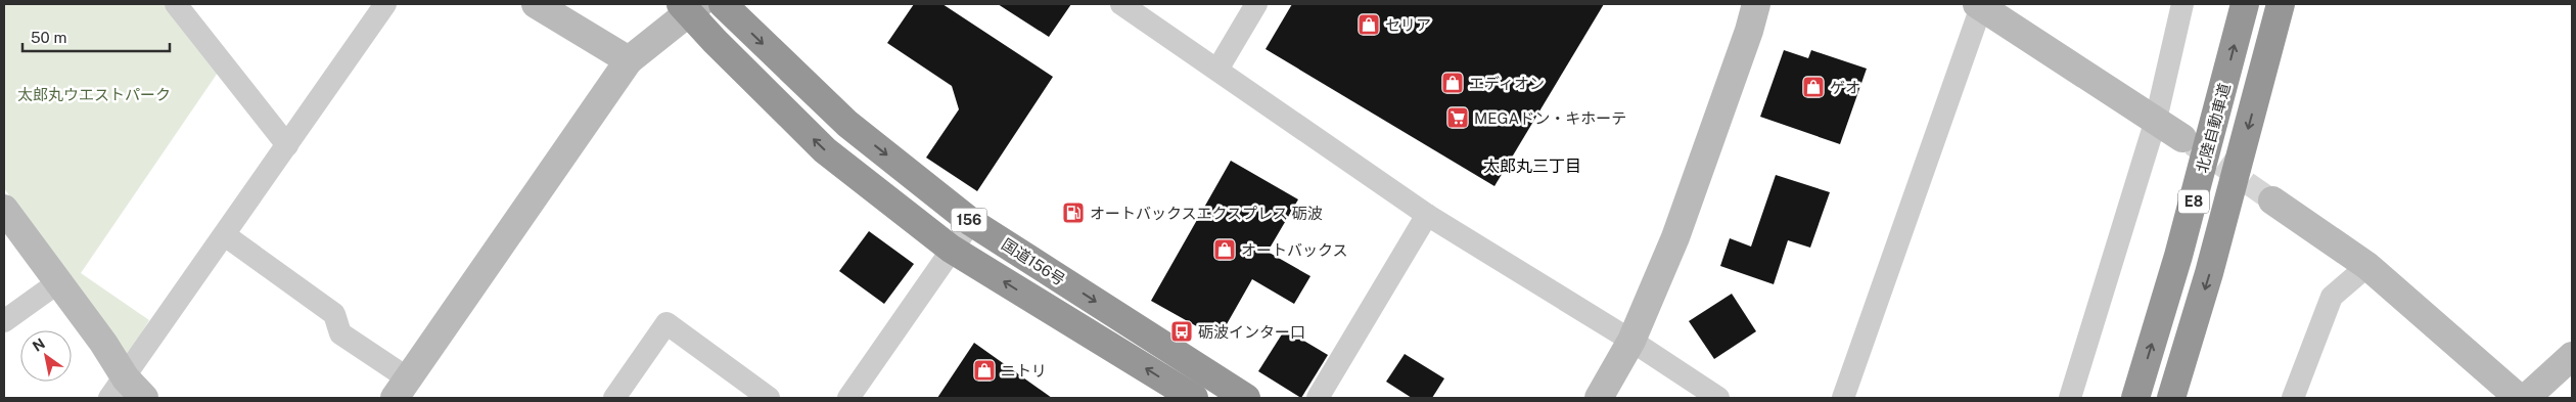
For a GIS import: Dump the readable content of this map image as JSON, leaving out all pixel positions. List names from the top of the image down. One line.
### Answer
{"streets":{"highway":["北陸自動車道","E8","156","国道156号"]},"districts":["太郎丸三丁目"],"parks":["太郎丸ウエストパーク"],"places":{"shop":["セリア","エディオン","ゲオ","オートバックス","ニトリ"],"supermarket":["MEGAドン・キホーテ"],"fuel station":["オートバックスエクスプレス 砺波"],"bus stop":["砺波インター口"]},"scale_bar":"50 m","north":"top left"}
